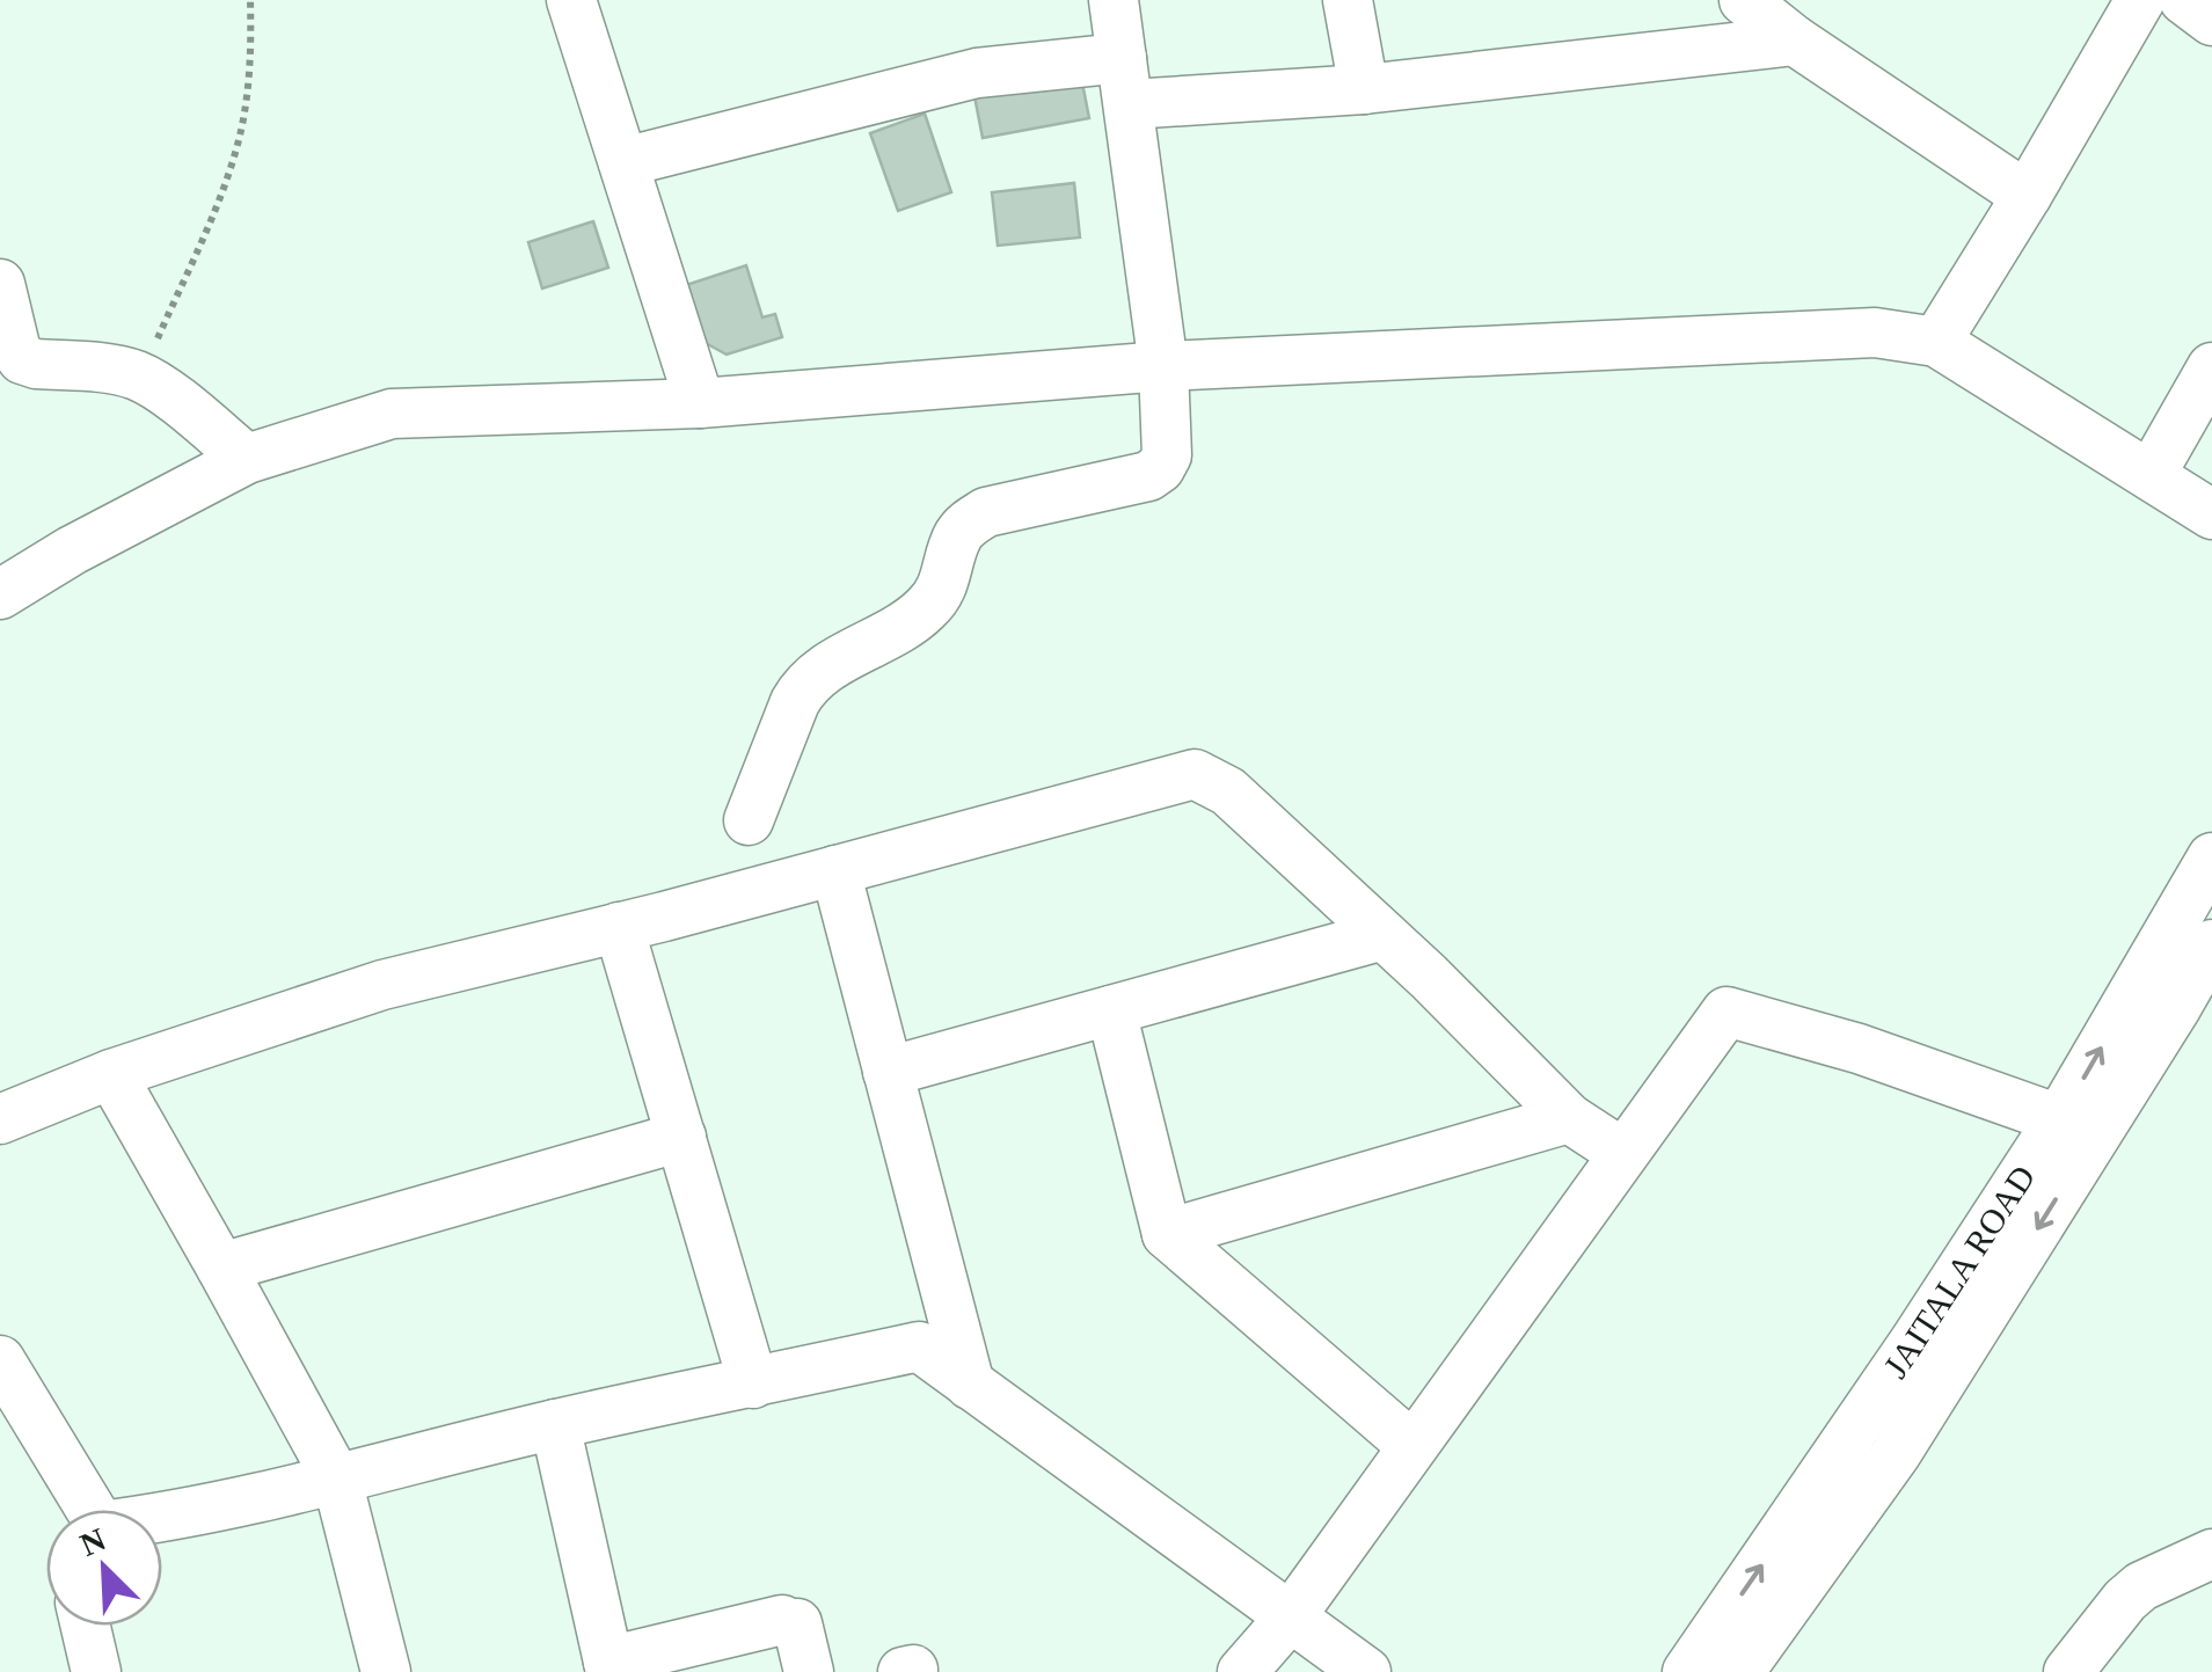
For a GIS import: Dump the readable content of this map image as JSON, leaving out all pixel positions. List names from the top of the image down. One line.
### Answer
{"streets":{"street":["JAITALA ROAD"]},"north":"top left"}
